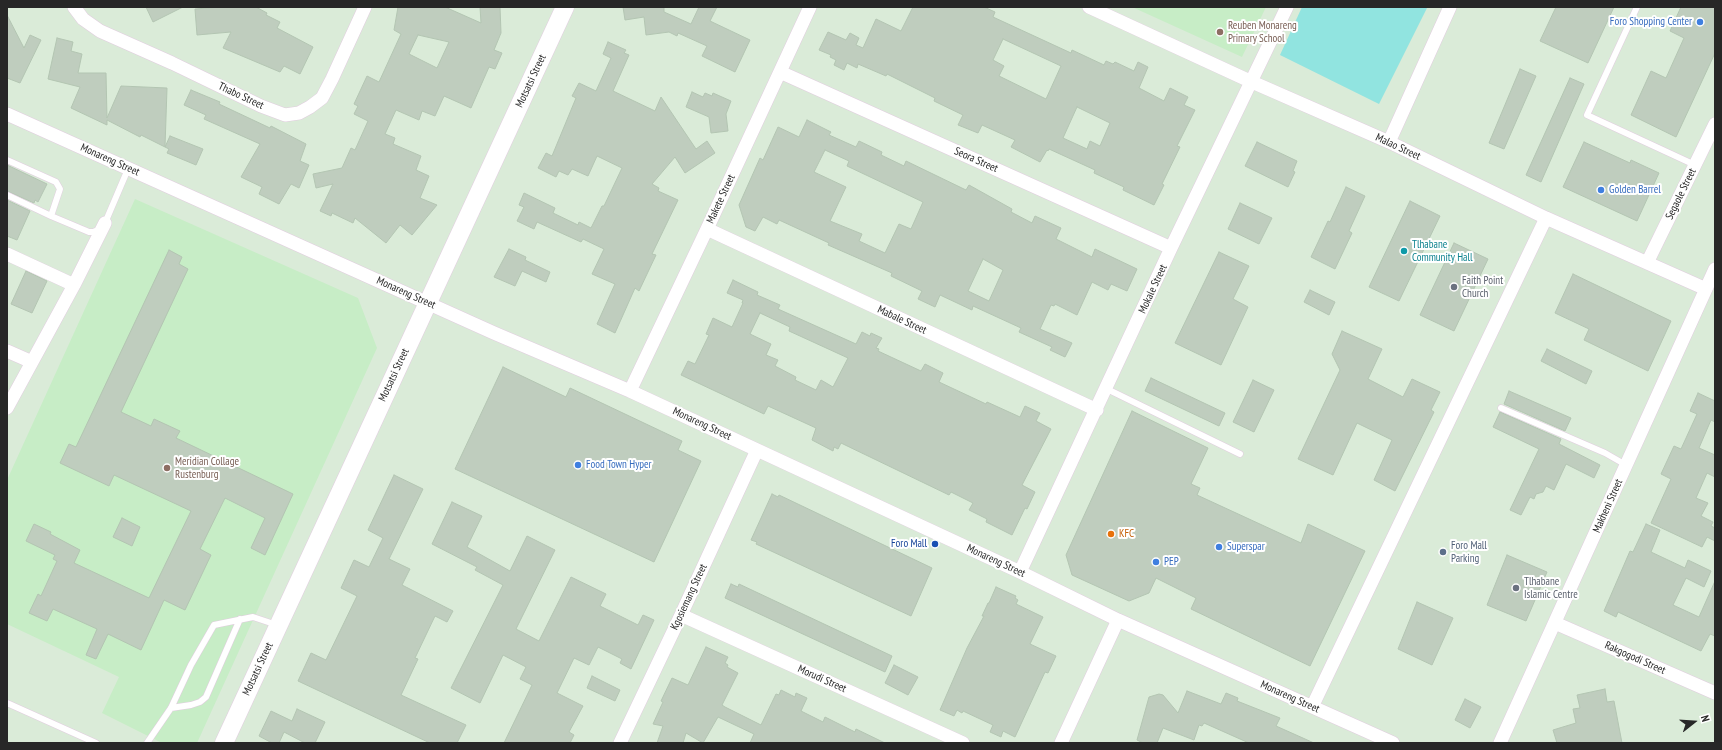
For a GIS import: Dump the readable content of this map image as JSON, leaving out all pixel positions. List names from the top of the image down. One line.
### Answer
{"streets":{"street":["Motsatsi Street","Thabo Street","Malao Street","Monareng Street","Seora Street","Segaole Street","Makete Street","Mokale Street","Mabale Street","Makheni Street","Kgosiemang Street","Rakgogodi Street","Morudi Street"]},"crossings":[["Motsatsi Street","Monareng Street"],["Malao Street","Segaole Street"],["Malao Street","Mokale Street"],["Malao Street","Makheni Street"],["Monareng Street","Makete Street"],["Monareng Street","Mokale Street"],["Monareng Street","Kgosiemang Street"],["Seora Street","Makete Street"],["Seora Street","Mokale Street"],["Makete Street","Mabale Street"],["Mokale Street","Mabale Street"],["Makheni Street","Rakgogodi Street"],["Kgosiemang Street","Morudi Street"]],"places":["Foro Shopping Center","Reuben Monareng Primary School","Golden Barrel","Tlhabane Community Hall","Faith Point Church","Food Town Hyper","Meridian Collage Rustenburg","KFC","Foro Mall","Superspar","Foro Mall Parking","PEP","Tlhabane Islamic Centre"],"north":"right"}
